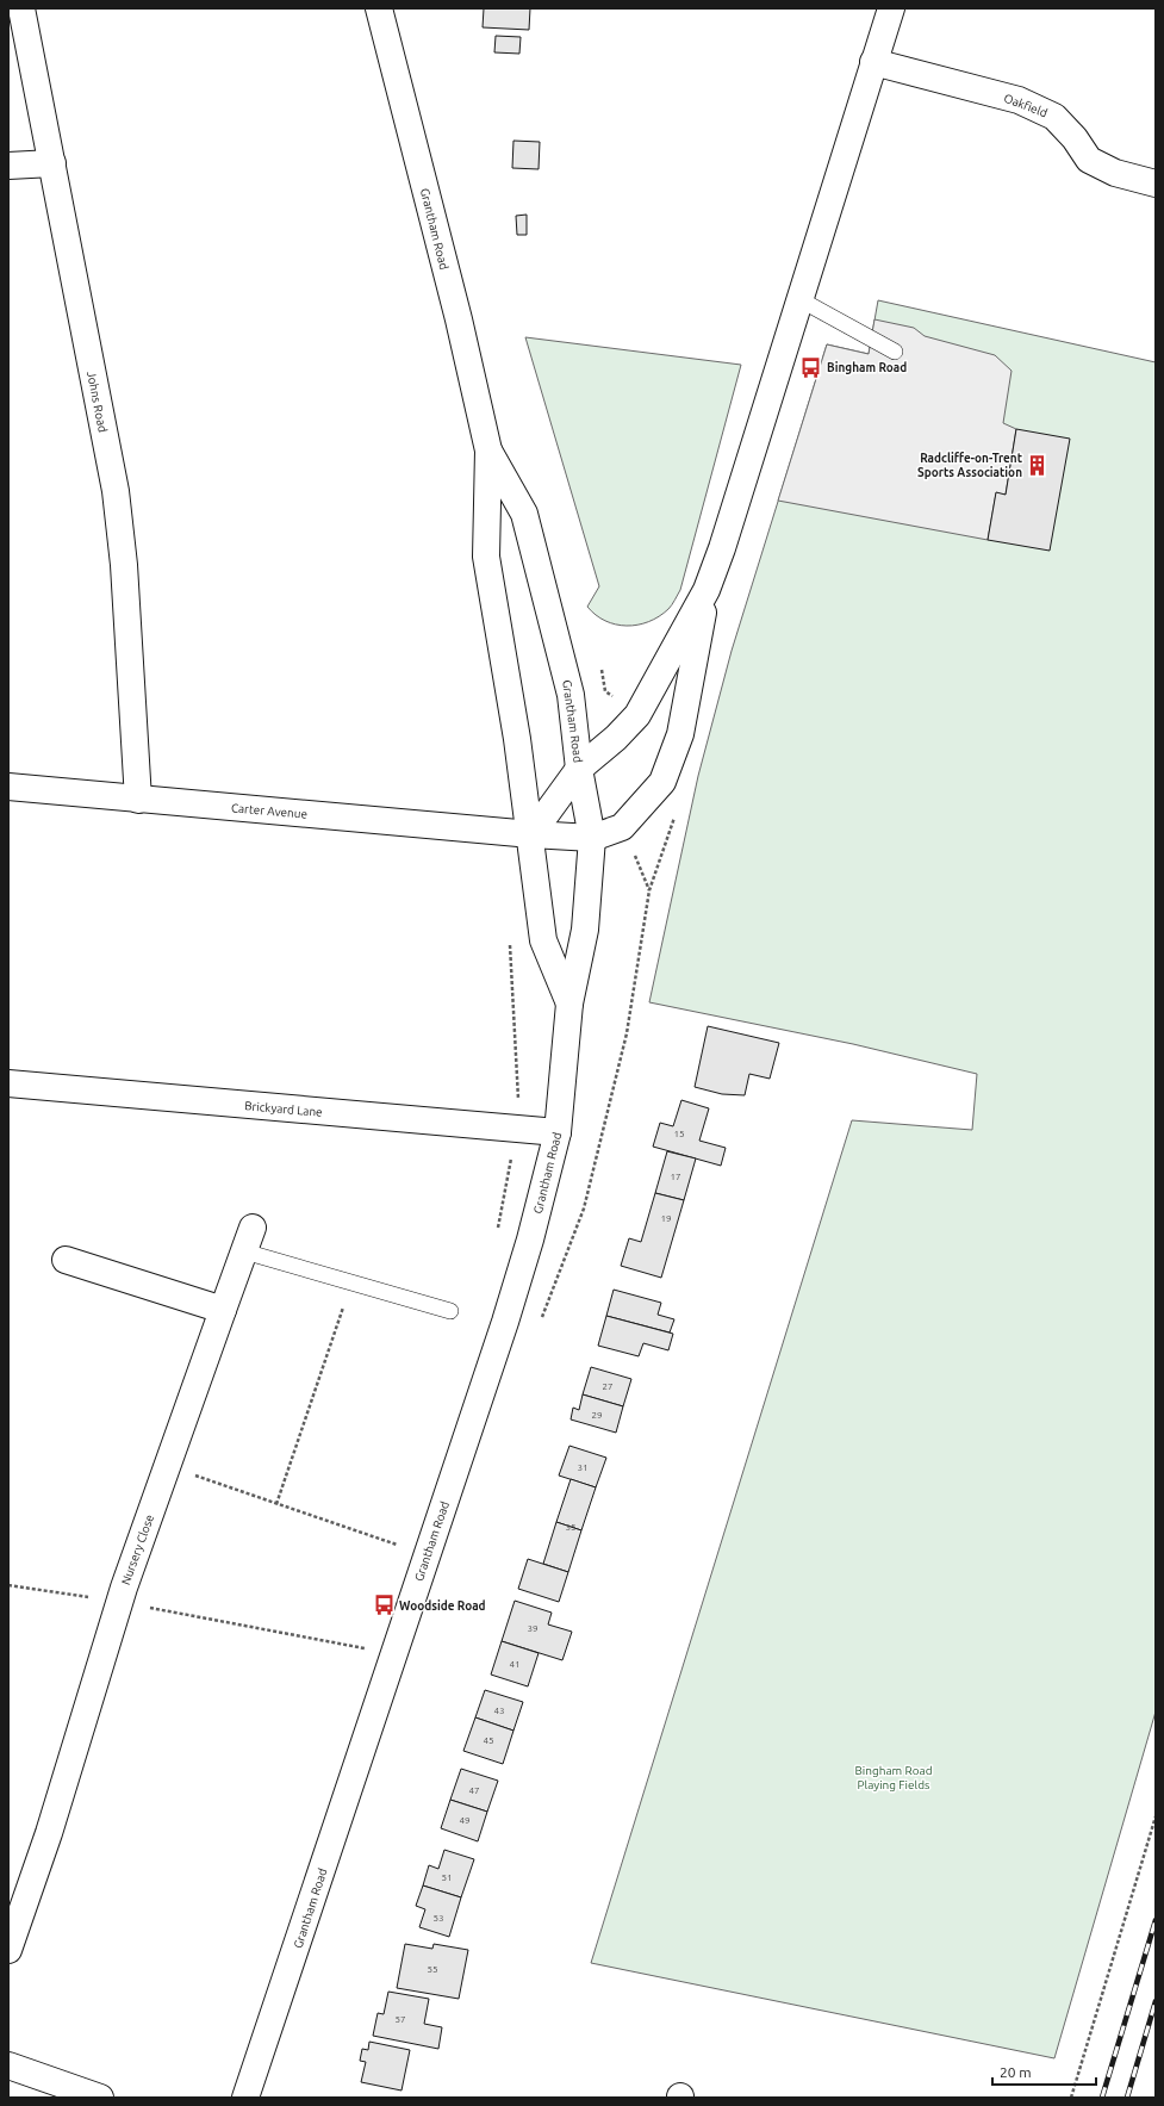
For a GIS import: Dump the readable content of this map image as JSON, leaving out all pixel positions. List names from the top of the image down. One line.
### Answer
{"streets":{"main road":["Oakfield","Grantham Road","Johns Road","Carter Avenue","Brickyard Lane","Nursery Close"]},"crossings":[["Grantham Road","Carter Avenue"],["Grantham Road","Brickyard Lane"],["Johns Road","Carter Avenue"]],"parks":["Bingham Road Playing Fields"],"places":{"bus stop":["Bingham Road","Woodside Road"],"building":["Radcliffe-on-Trent Sports Association"]},"house_numbers":["15","17","19","27","29","31","35","39","41","43","45","47","49","51","53","55","57"],"scale_bar":"20 m"}
